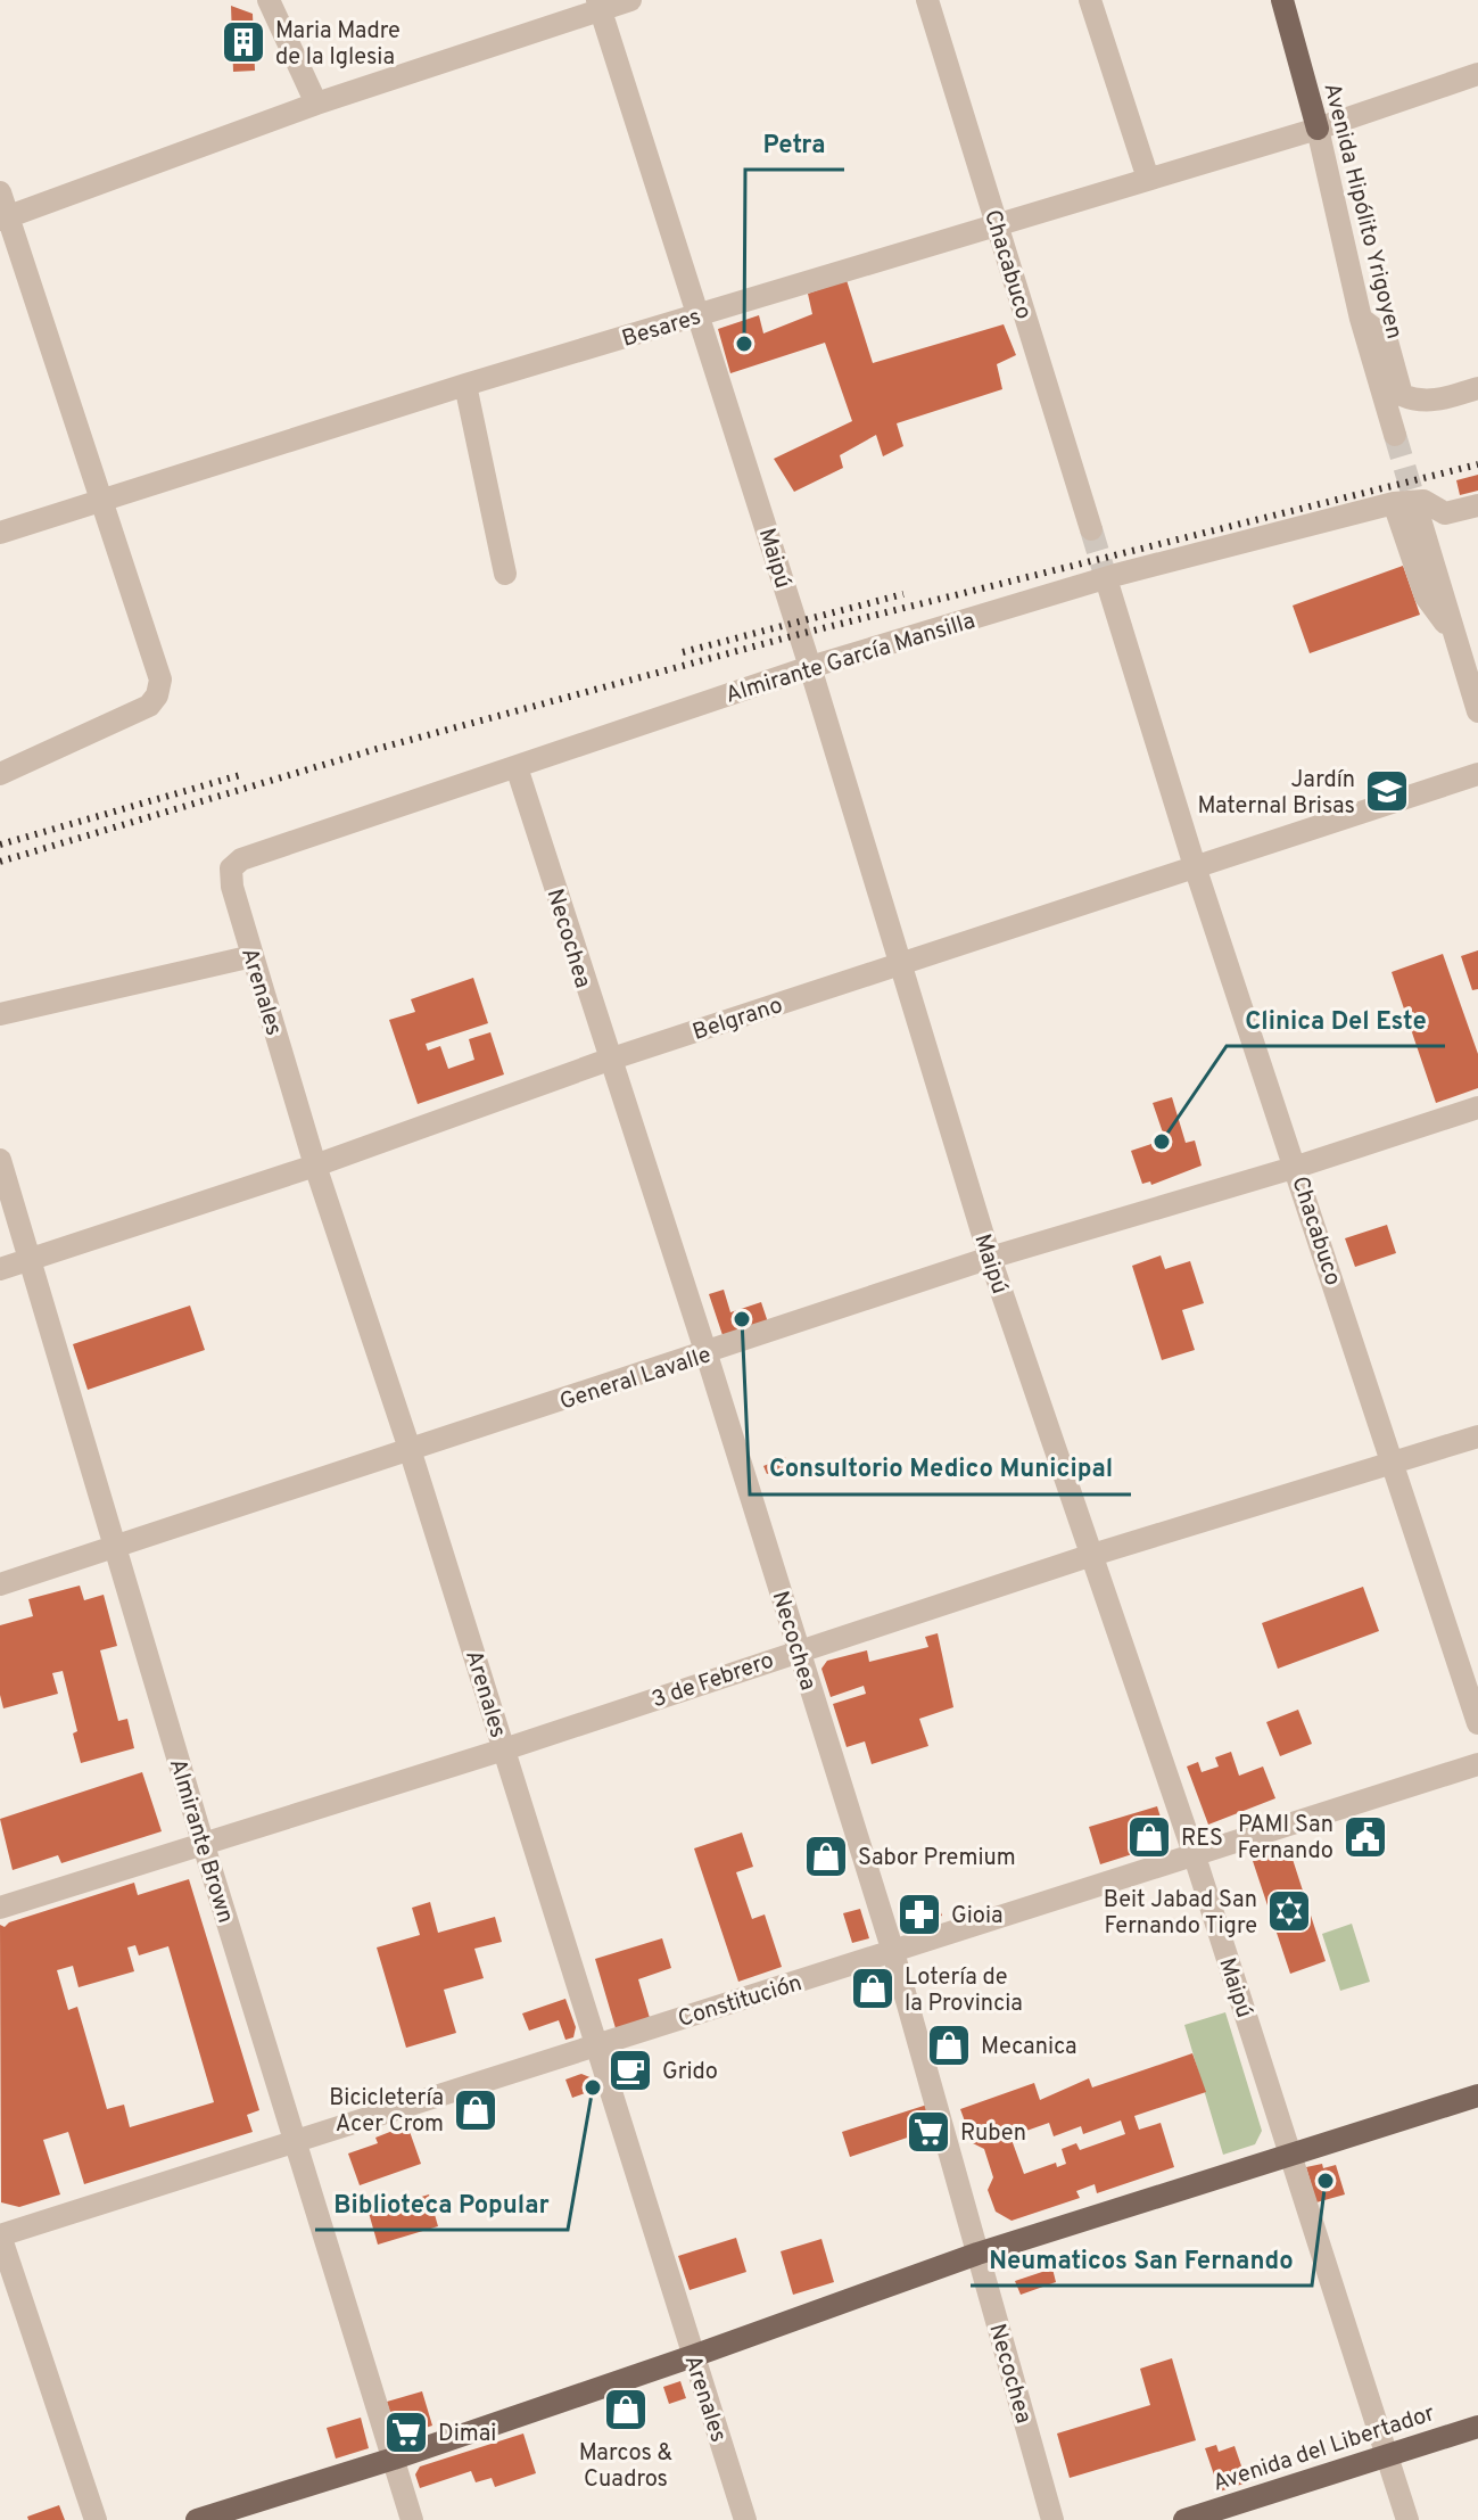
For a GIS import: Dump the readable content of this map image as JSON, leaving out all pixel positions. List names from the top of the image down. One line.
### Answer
{"streets":{"main road":["Avenida Hipólito Yrigoyen","Avenida del Libertador"],"street":["Chacabuco","Besares","Maipú","Almirante García Mansilla","Necochea","Arenales","Belgrano","General Lavalle","3 de Febrero","Almirante Brown","Constitución"]},"crossings":[["Avenida Hipólito Yrigoyen","Besares"],["Chacabuco","Besares"],["Chacabuco","Almirante García Mansilla"],["Chacabuco","Belgrano"],["Chacabuco","General Lavalle"],["Chacabuco","3 de Febrero"],["Besares","Maipú"],["Maipú","Almirante García Mansilla"],["Maipú","Belgrano"],["Maipú","General Lavalle"],["Maipú","3 de Febrero"],["Maipú","Constitución"],["Maipú","Avenida del Libertador"],["Almirante García Mansilla","Necochea"],["Almirante García Mansilla","Arenales"],["Necochea","Belgrano"],["Necochea","General Lavalle"],["Necochea","3 de Febrero"],["Necochea","Constitución"],["Arenales","Belgrano"],["Arenales","General Lavalle"],["Arenales","3 de Febrero"],["Arenales","Constitución"],["Belgrano","Almirante Brown"],["General Lavalle","Almirante Brown"],["3 de Febrero","Almirante Brown"],["Almirante Brown","Constitución"]],"places":{"building":["Maria Madre de la Iglesia"],"other":["Petra","Clinica Del Este","Consultorio Medico Municipal","Biblioteca Popular","Neumaticos San Fernando"],"school or university":["Jardín Maternal Brisas"],"shop":["RES","Sabor Premium","Lotería de la Provincia","Mecanica","Bicicletería Acer Crom","Marcos & Cuadros"],"public building":["PAMI San Fernando"],"synagogue":["Beit Jabad San Fernando Tigre"],"pharmacy":["Gioia"],"cafe":["Grido"],"supermarket":["Ruben","Dimai"]}}
